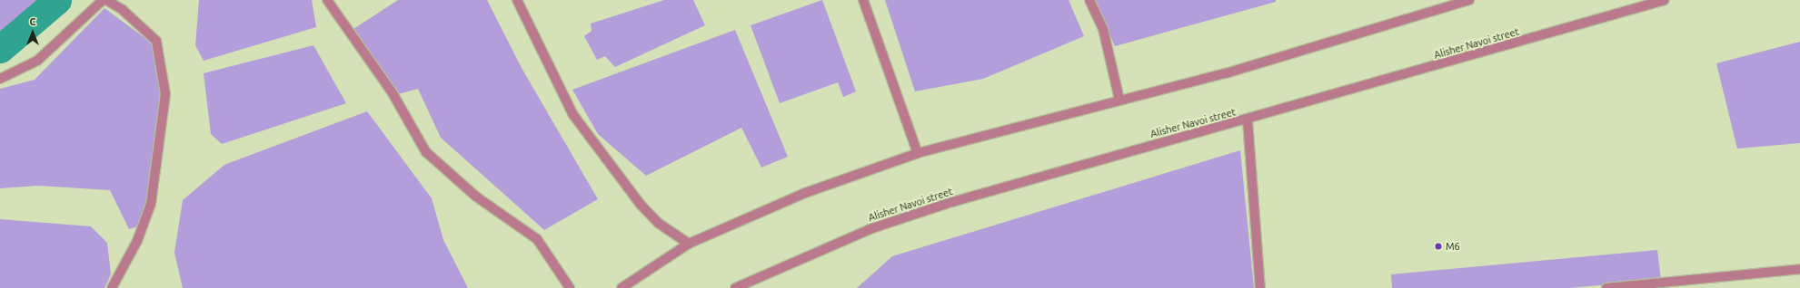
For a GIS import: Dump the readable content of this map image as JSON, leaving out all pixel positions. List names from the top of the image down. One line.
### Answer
{"streets":{"street":["Alisher Navoi street"]},"places":["М6"],"north":"top"}
